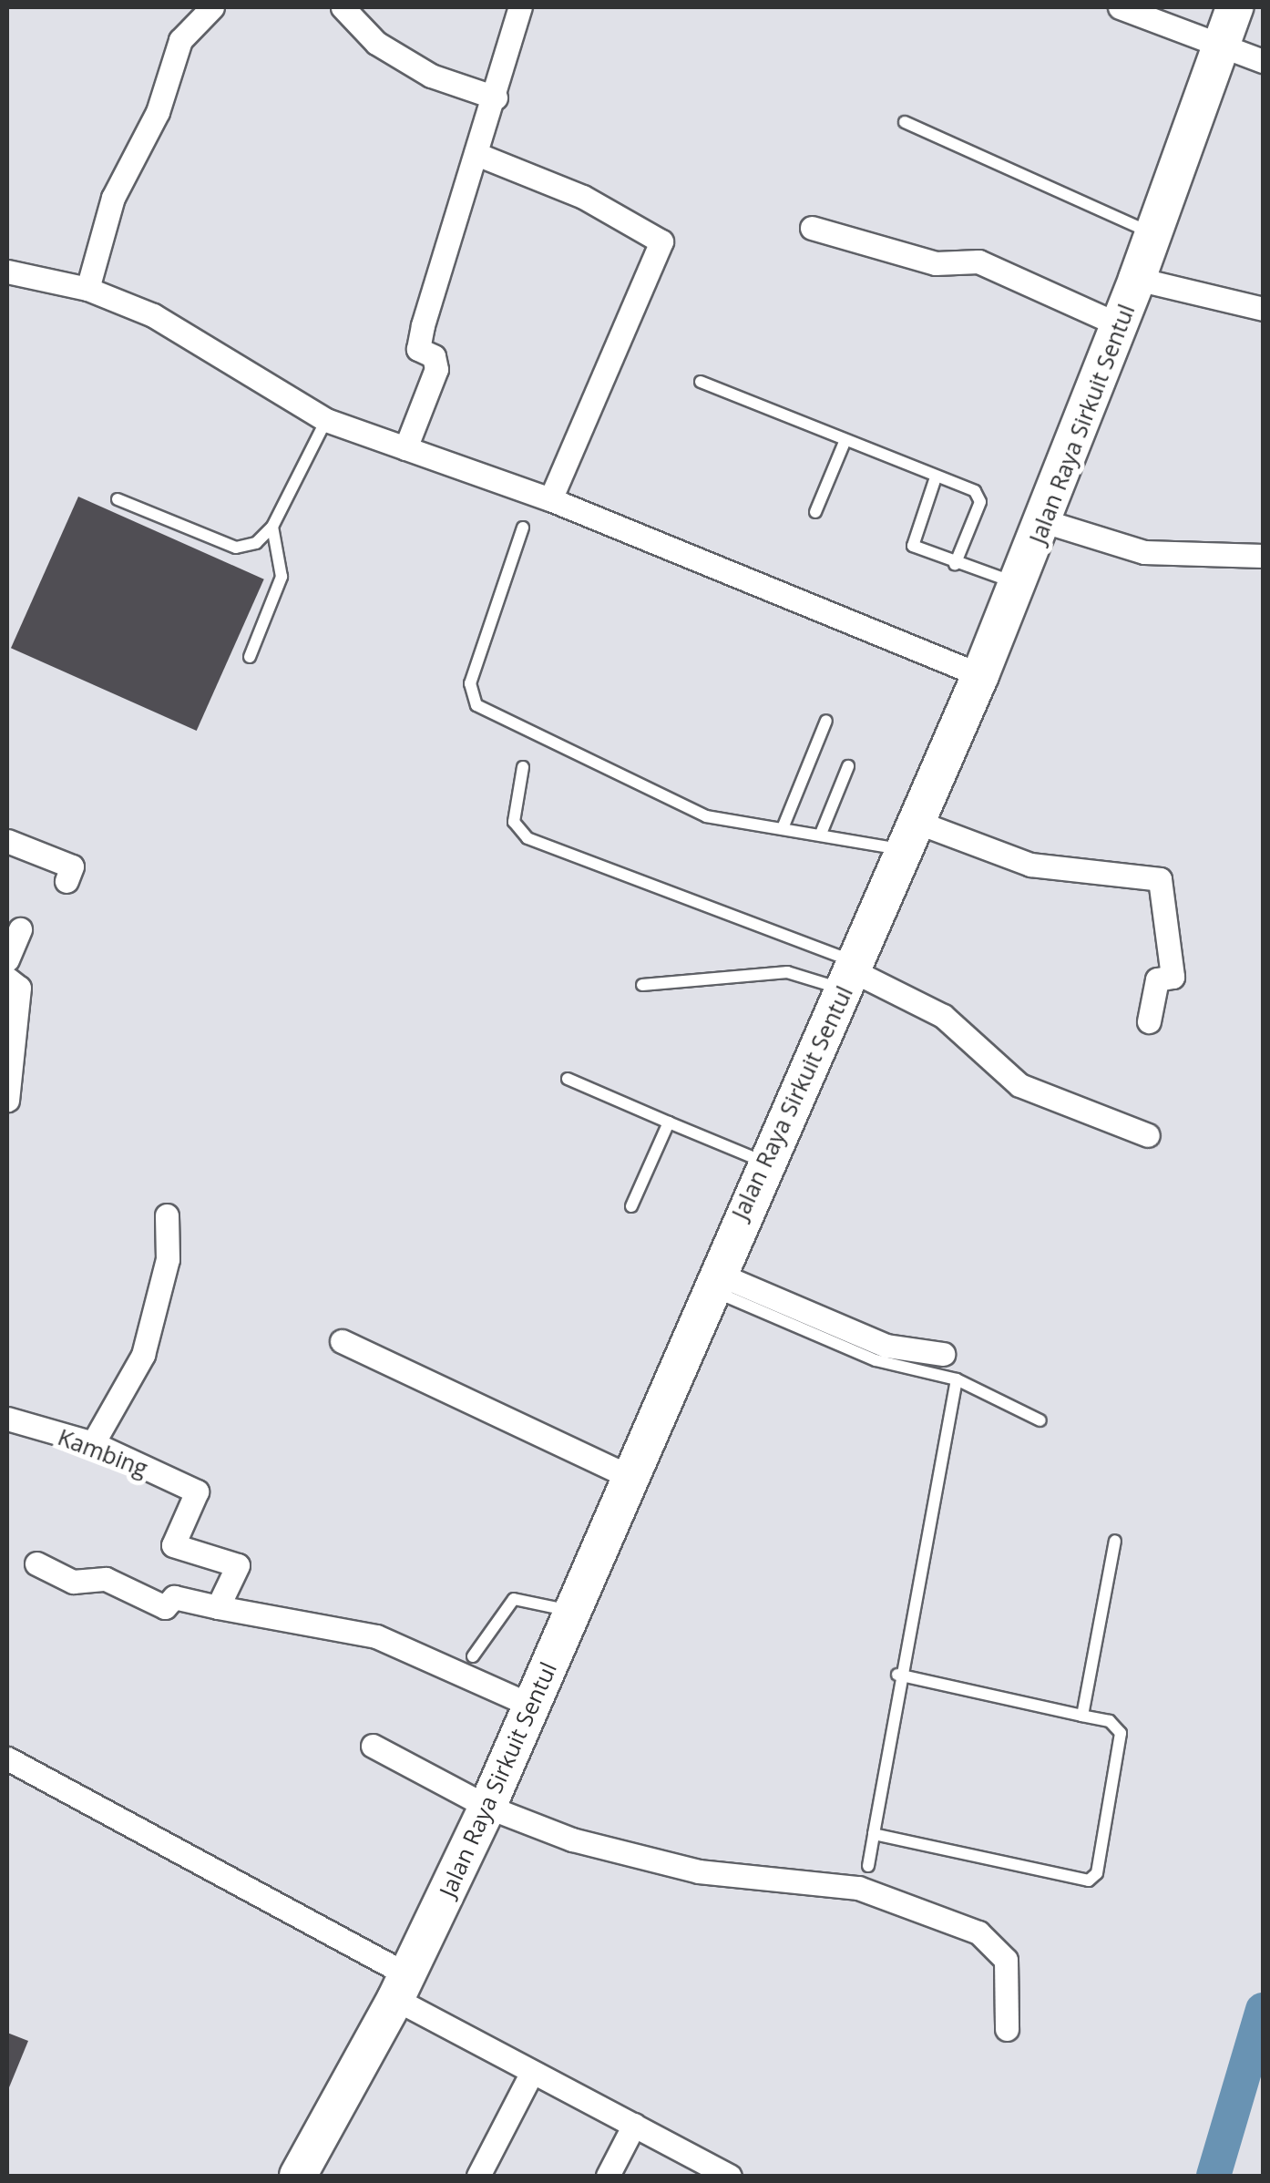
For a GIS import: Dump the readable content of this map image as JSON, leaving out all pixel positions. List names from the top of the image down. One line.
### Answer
{"streets":{"main road":["Jalan Raya Sirkuit Sentul"],"street":["Kambing"]}}
